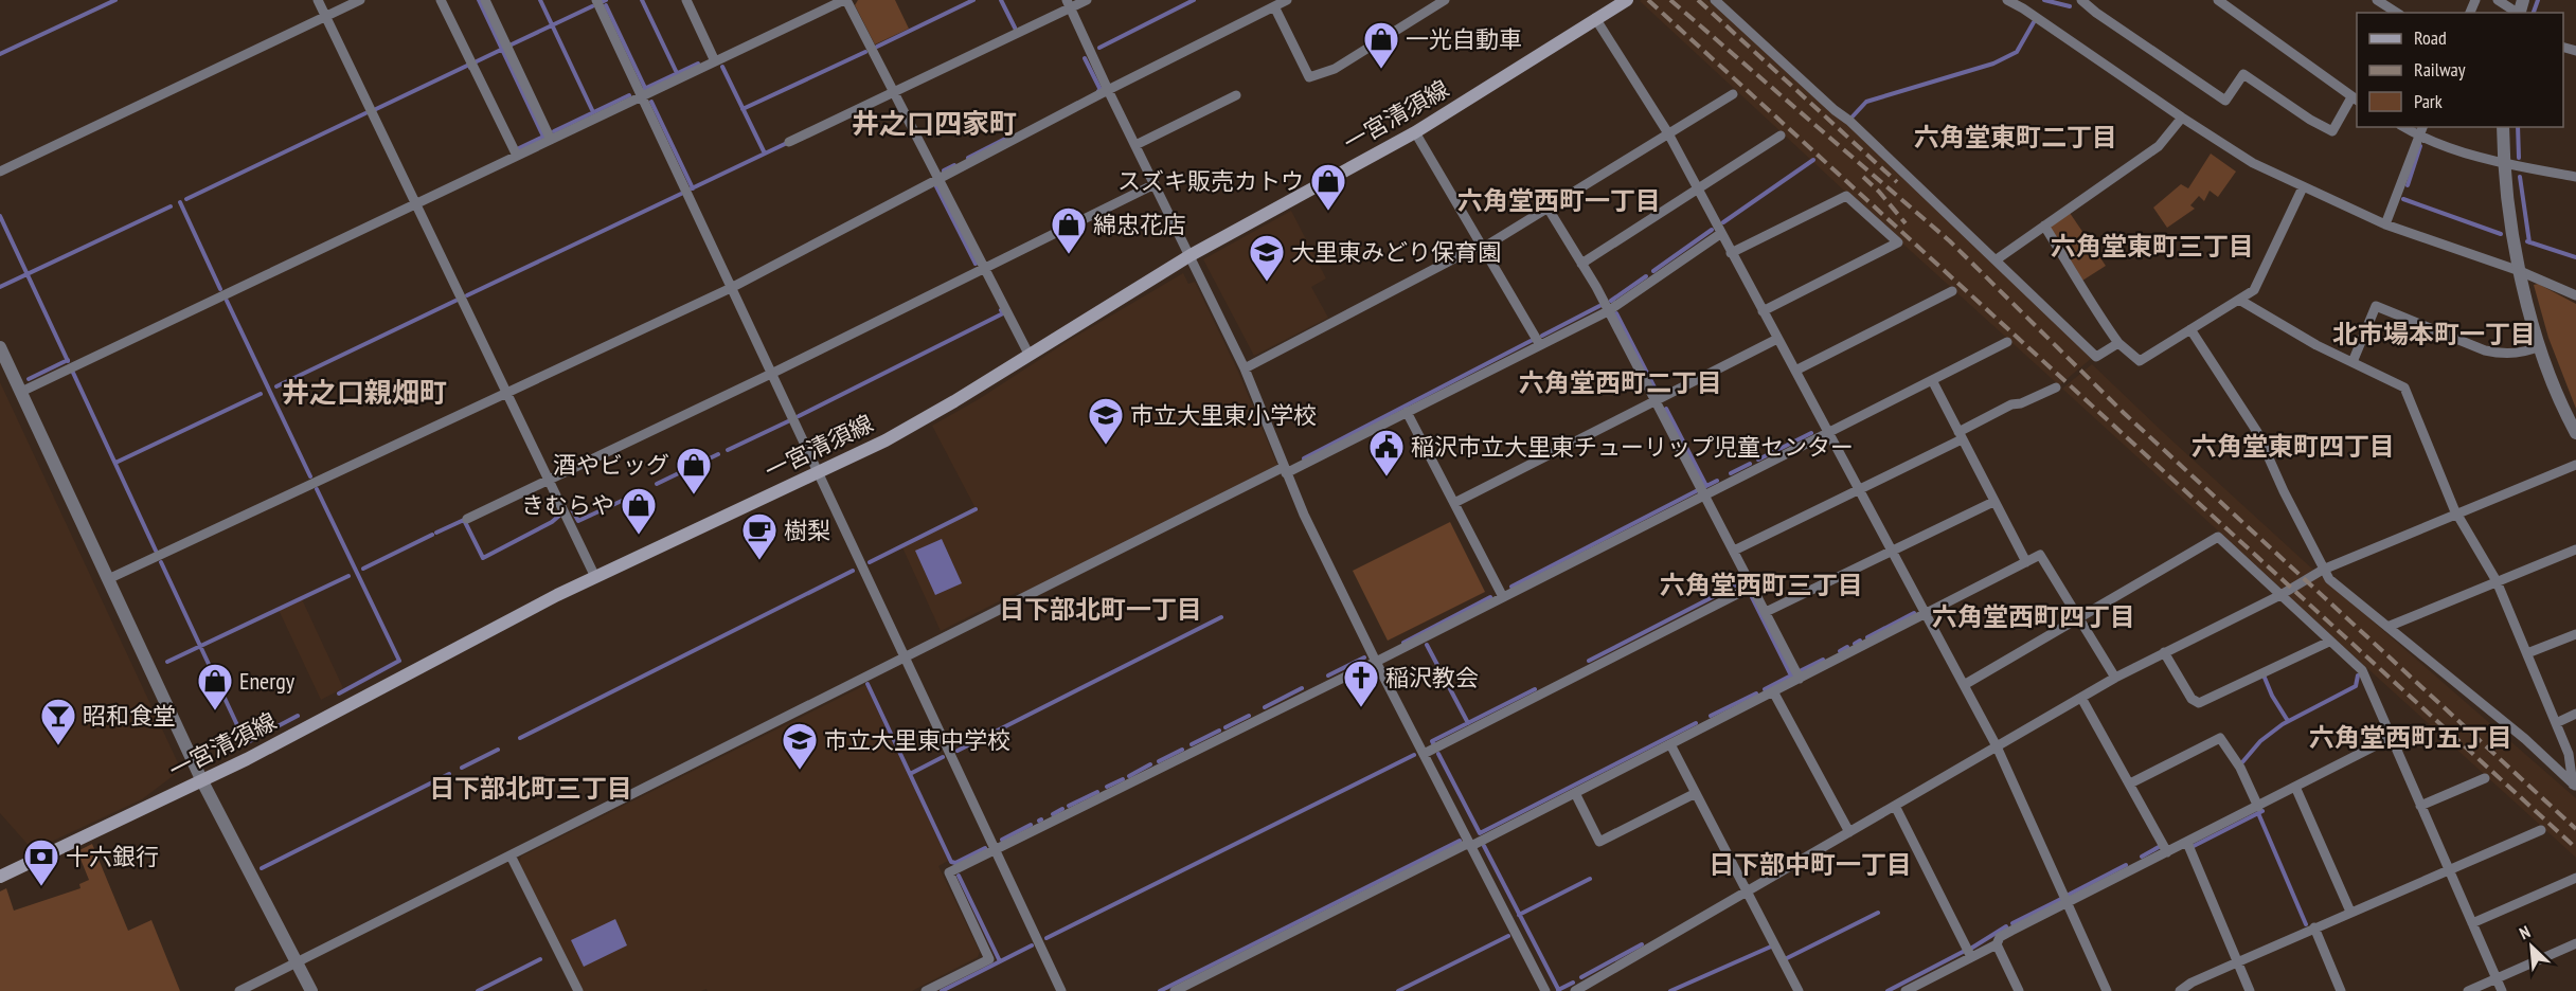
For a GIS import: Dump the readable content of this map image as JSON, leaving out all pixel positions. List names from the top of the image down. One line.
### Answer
{"streets":{"main road":["一宮清須線"]},"districts":["井之口四家町","六角堂東町二丁目","六角堂西町一丁目","六角堂東町三丁目","北市場本町一丁目","六角堂西町二丁目","井之口親畑町","六角堂東町四丁目","六角堂西町三丁目","日下部北町一丁目","六角堂西町四丁目","六角堂西町五丁目","日下部北町三丁目","日下部中町一丁目"],"places":{"shop":["一光自動車","スズキ販売カトウ","綿忠花店","酒やビッグ","きむらや","Energy"],"school or university":["大里東みどり保育園","市立大里東小学校","市立大里東中学校"],"public building":["稲沢市立大里東チューリップ児童センター"],"cafe":["樹梨"],"church":["稲沢教会"],"bar":["昭和食堂"],"bank":["十六銀行"]},"legend":["Road","Railway","Park"],"north":"top left"}
